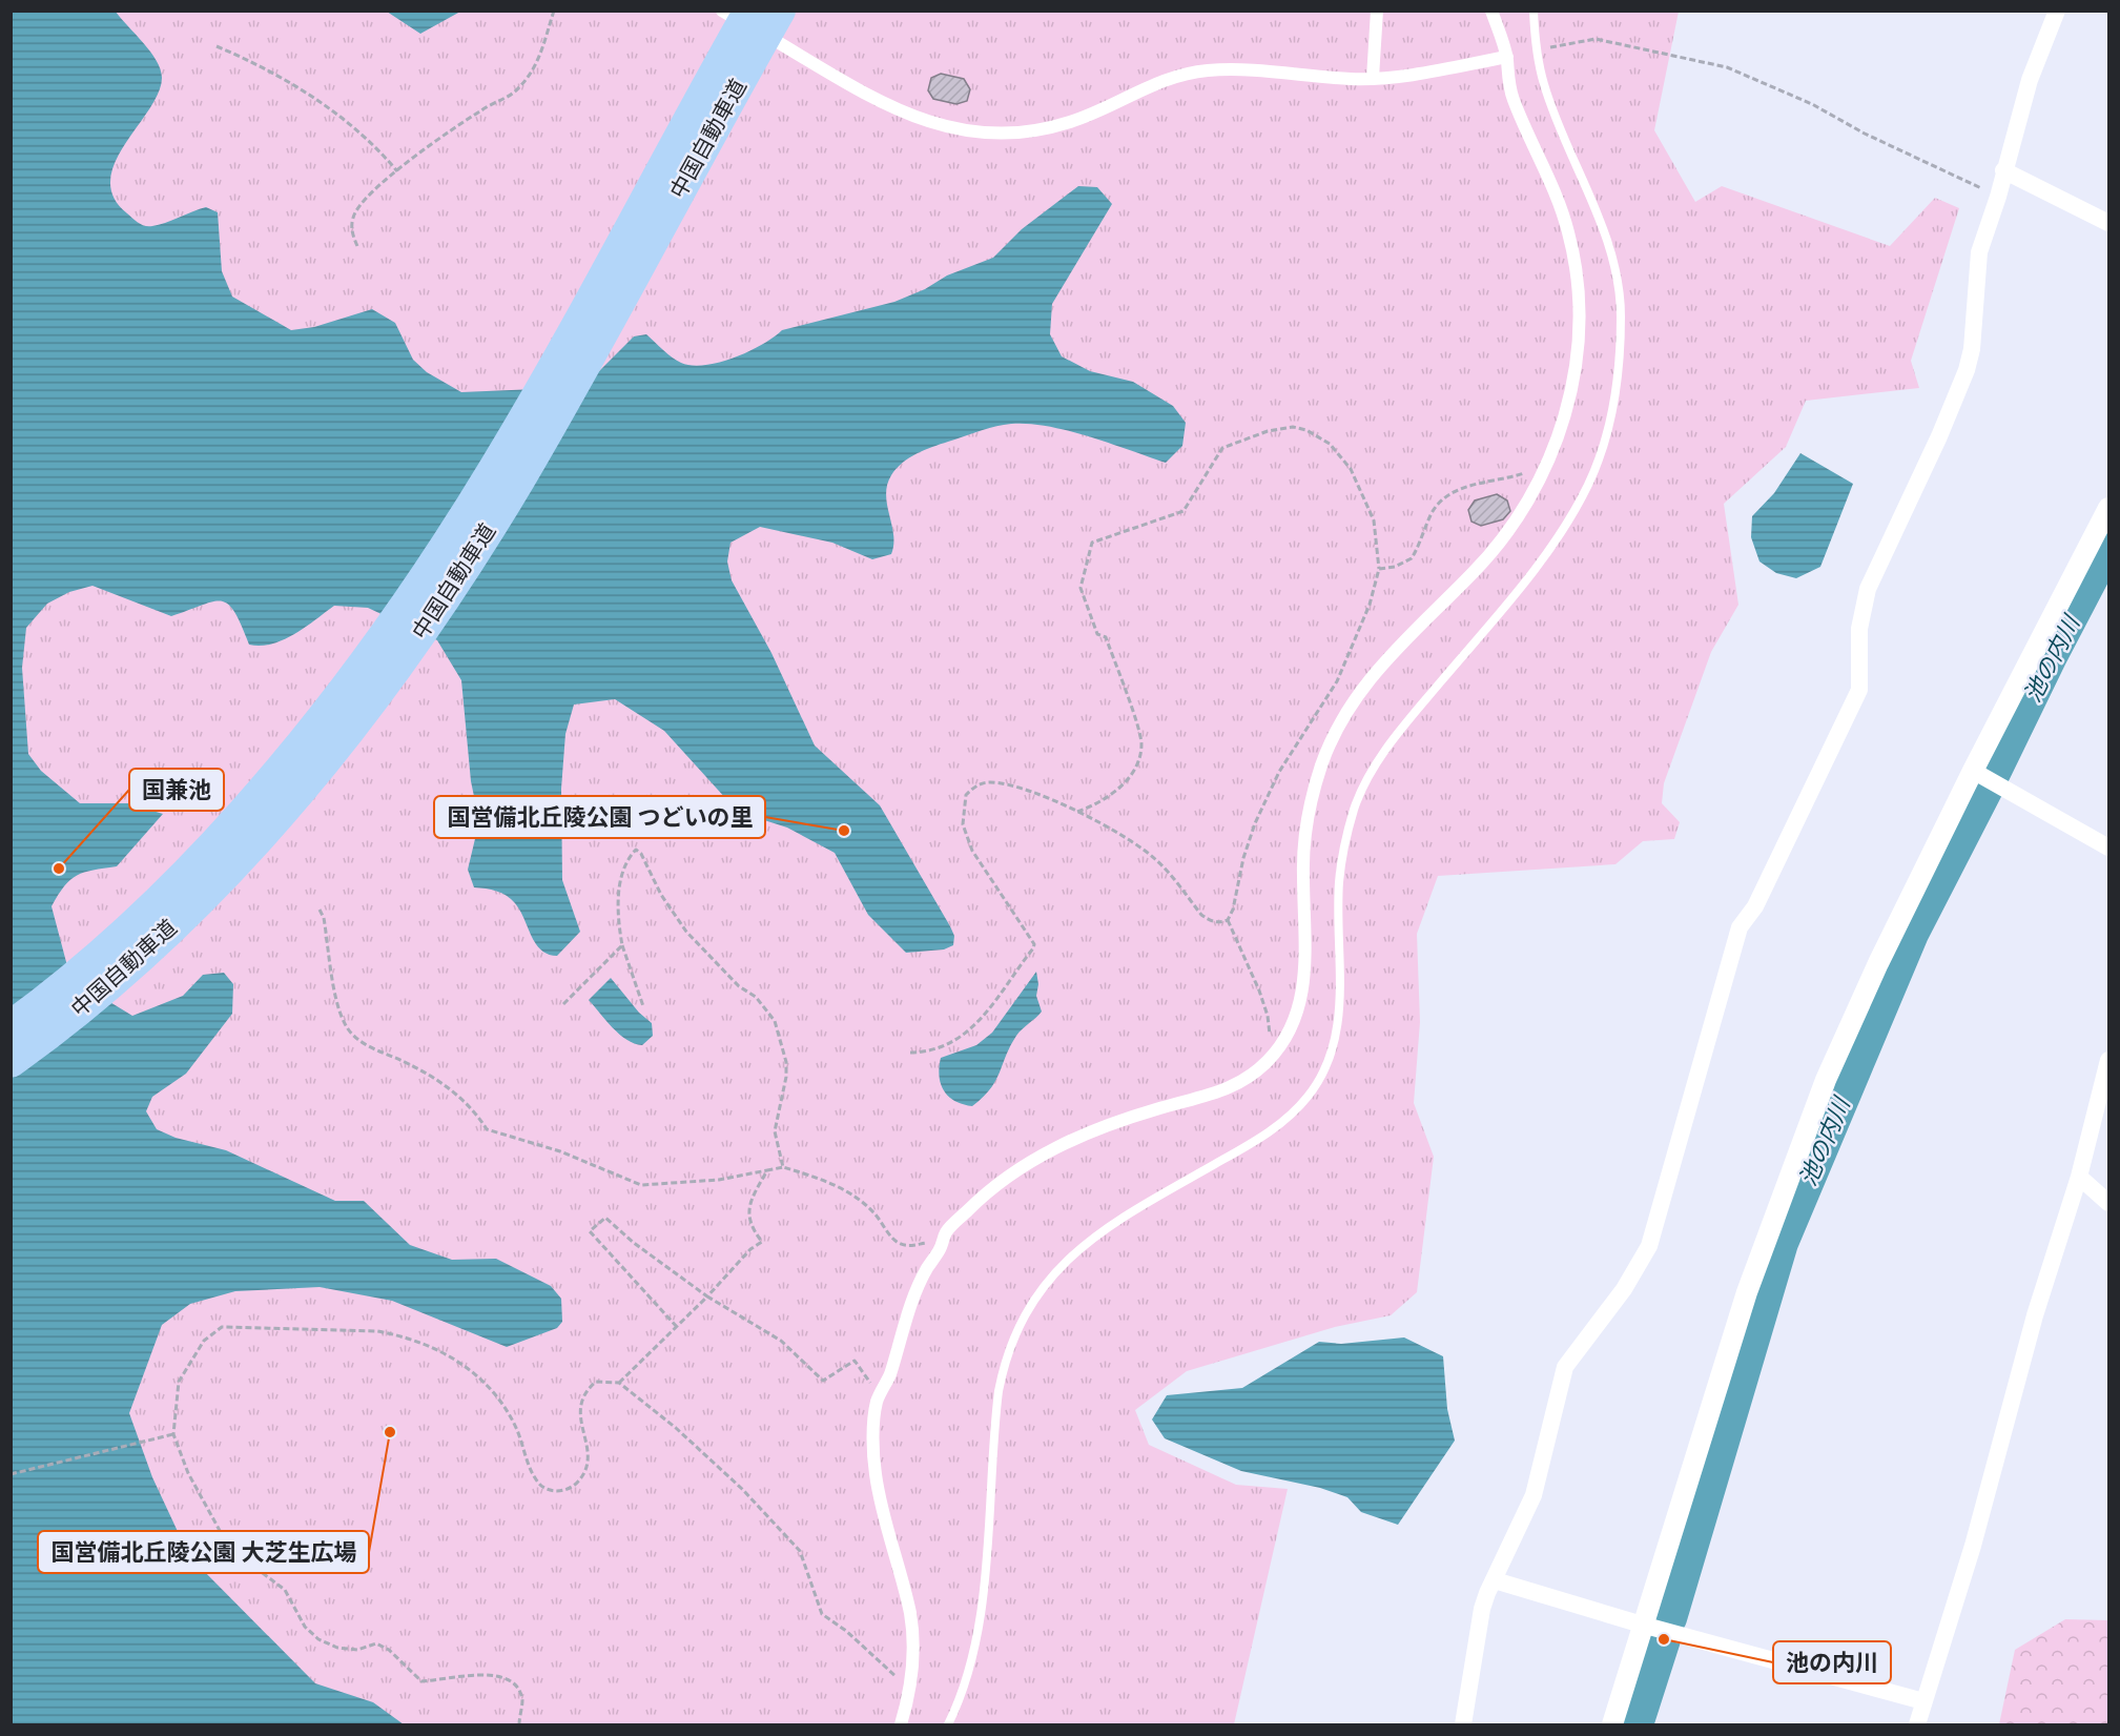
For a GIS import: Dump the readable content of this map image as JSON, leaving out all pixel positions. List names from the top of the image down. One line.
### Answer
{"streets":{"highway":["中国自動車道"]},"water":["池の内川"],"places":["国営備北丘陵公園 つどいの里","国兼池","国営備北丘陵公園 大芝生広場","池の内川"]}
